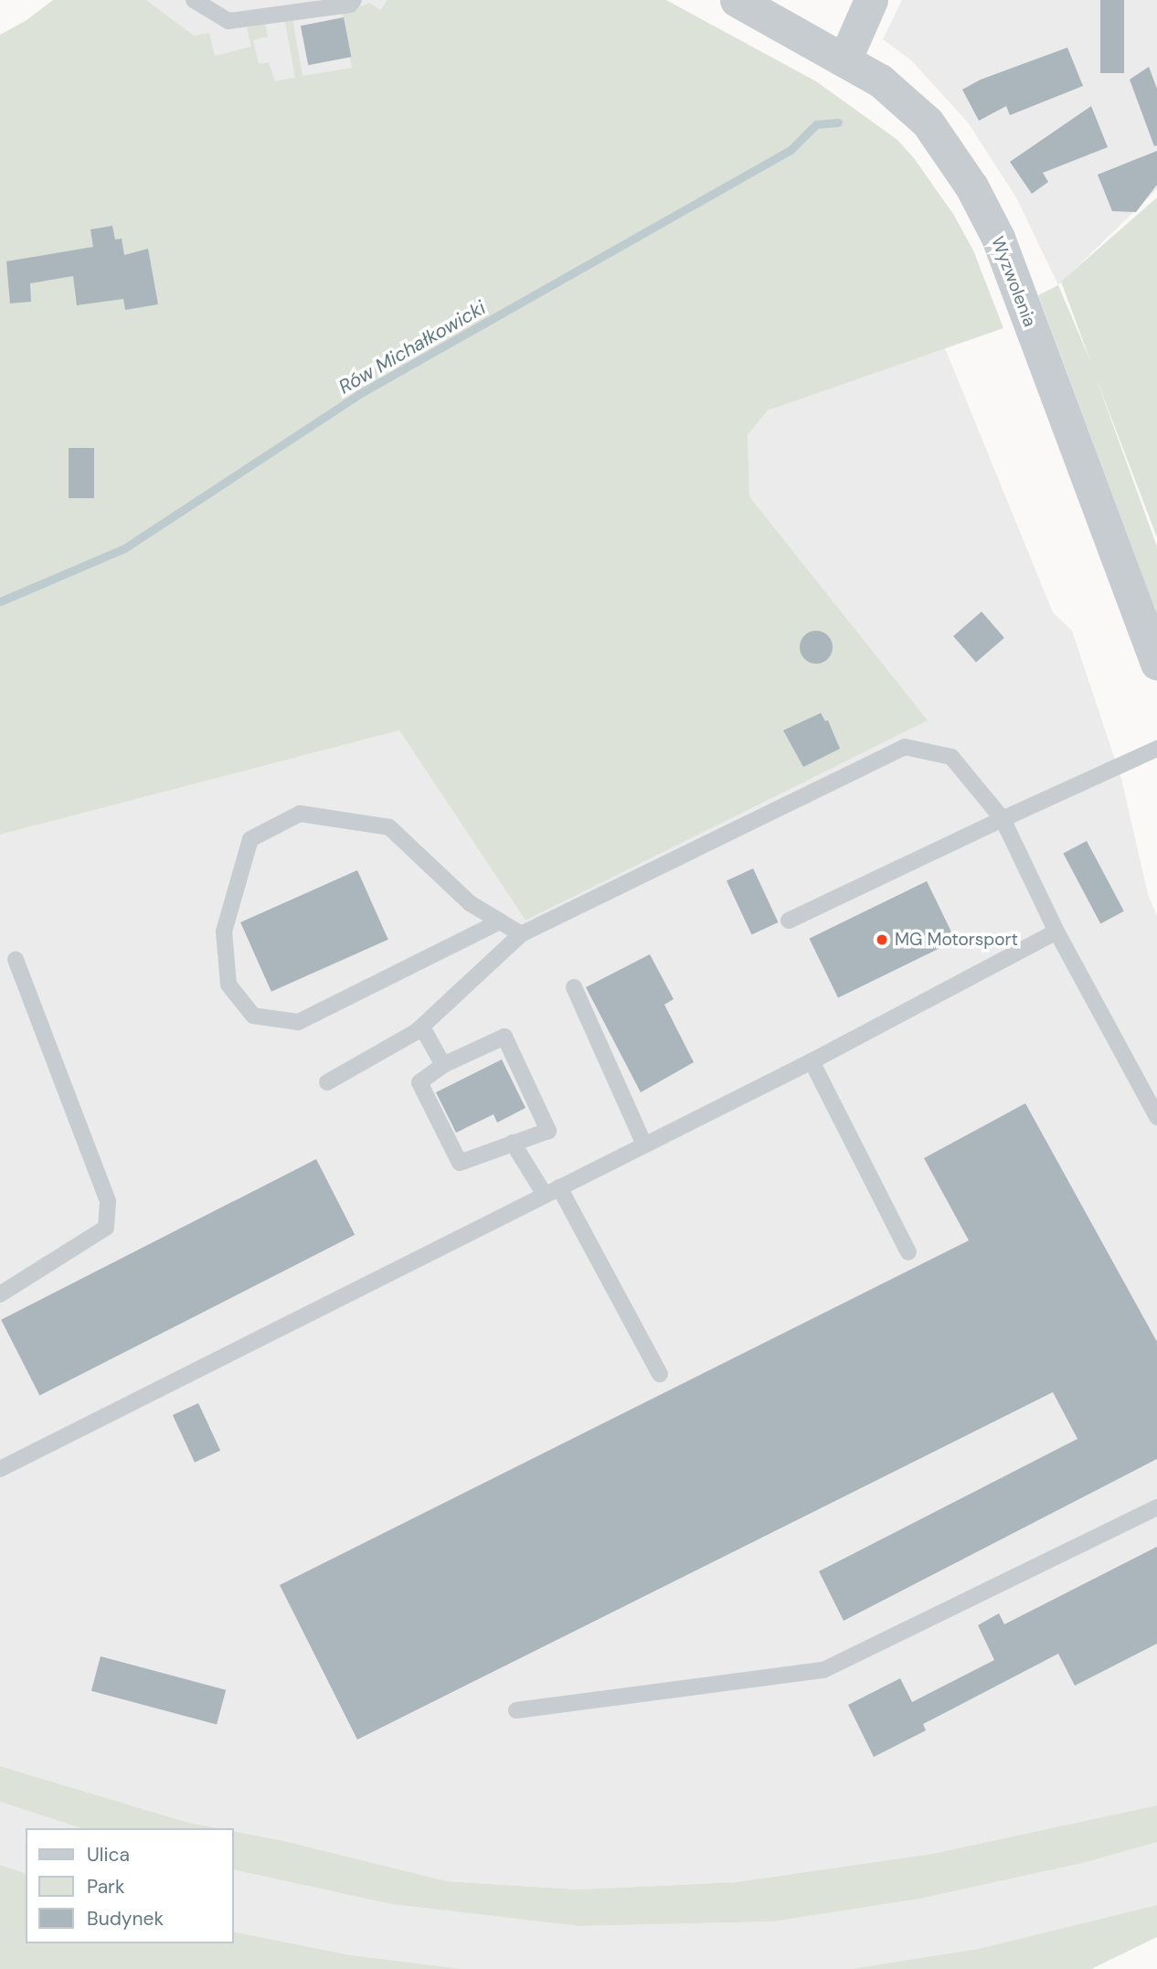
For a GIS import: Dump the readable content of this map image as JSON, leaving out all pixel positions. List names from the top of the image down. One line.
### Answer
{"streets":{"street":["Wyzwolenia"]},"water":["Rów Michałkowicki"],"places":["MG Motorsport"],"legend":["Ulica","Park","Budynek"]}
